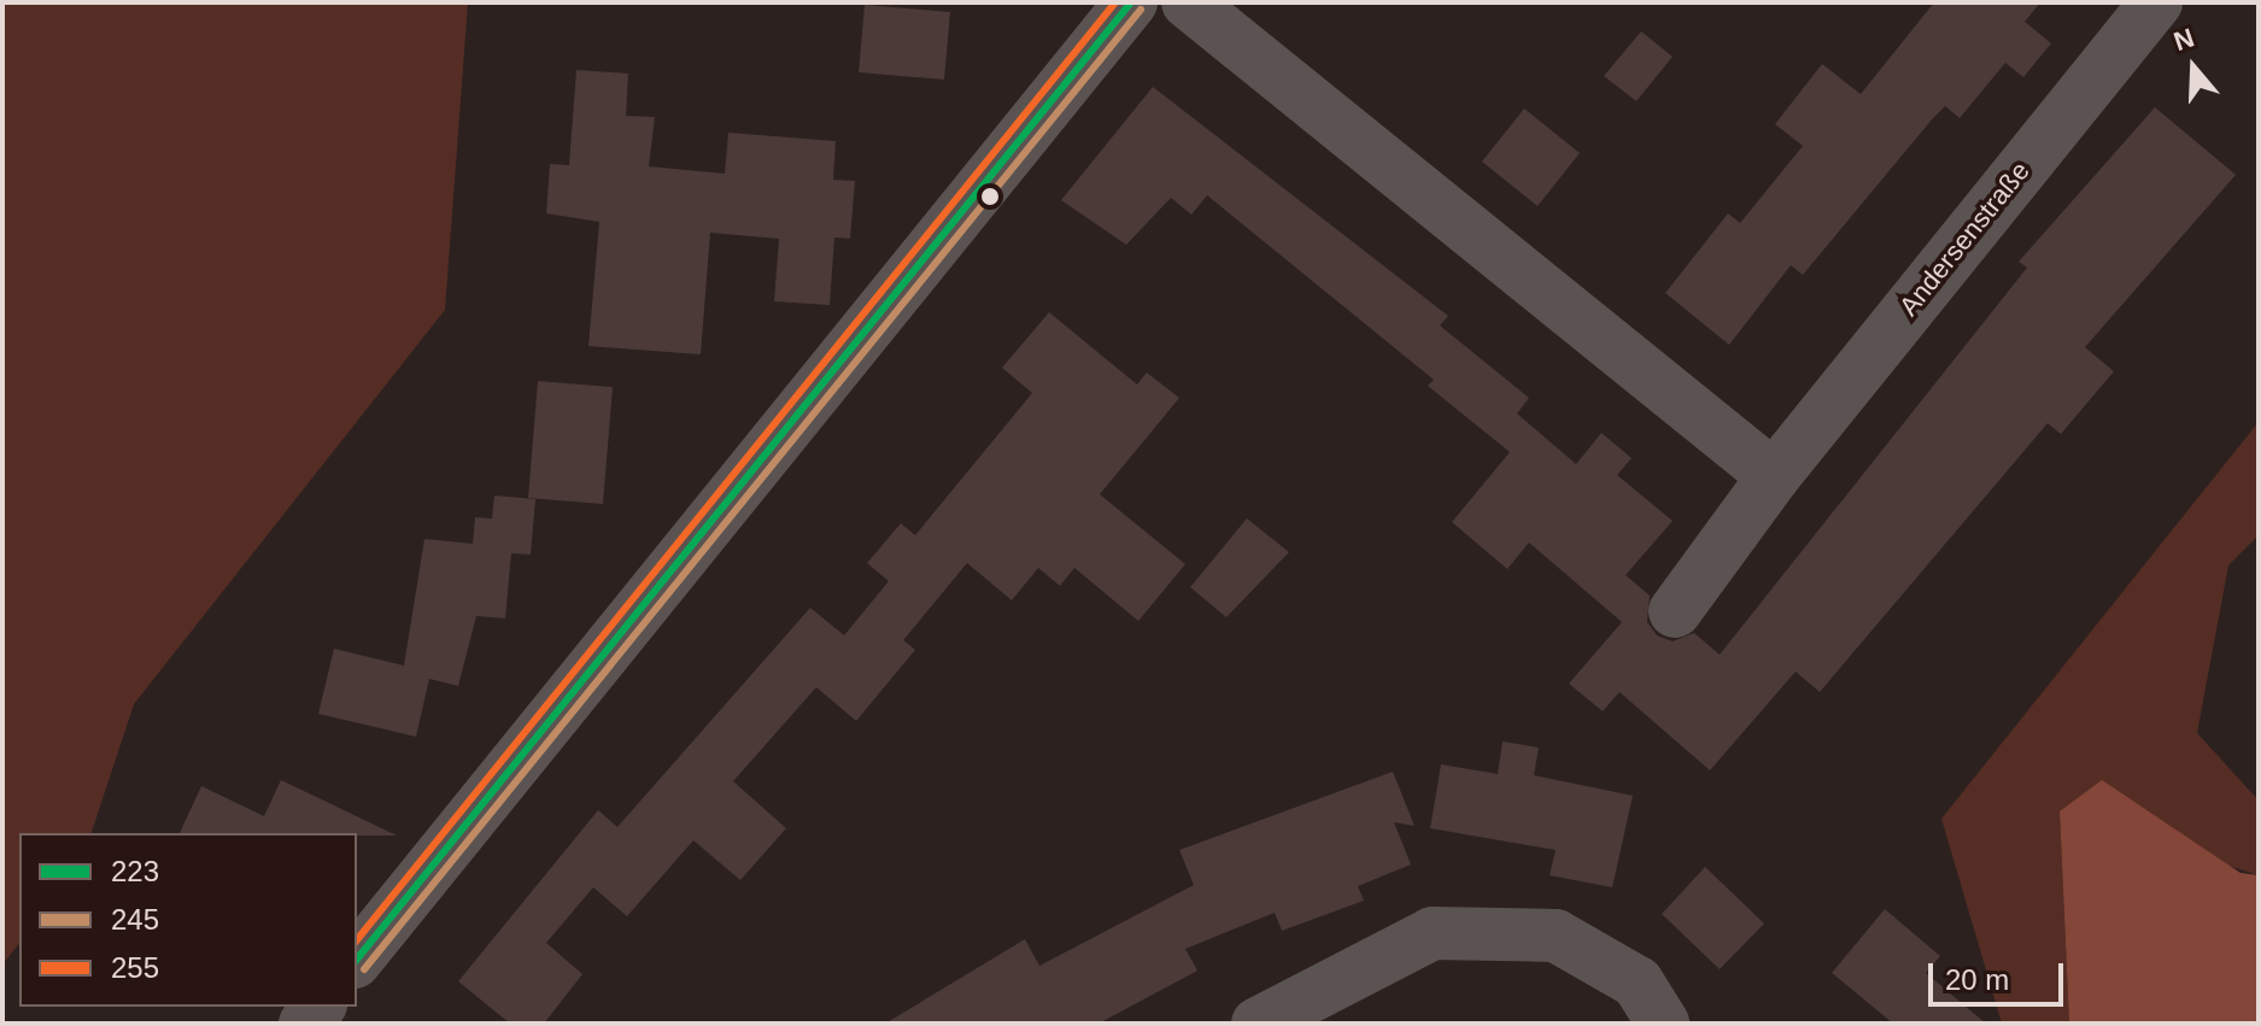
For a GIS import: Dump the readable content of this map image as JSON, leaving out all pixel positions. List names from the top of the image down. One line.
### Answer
{"streets":{"street":["Andersenstraße"]},"lines":["transit line 223","transit line 255","transit line 245"],"legend":["223","245","255"],"scale_bar":"20 m","north":"top"}
